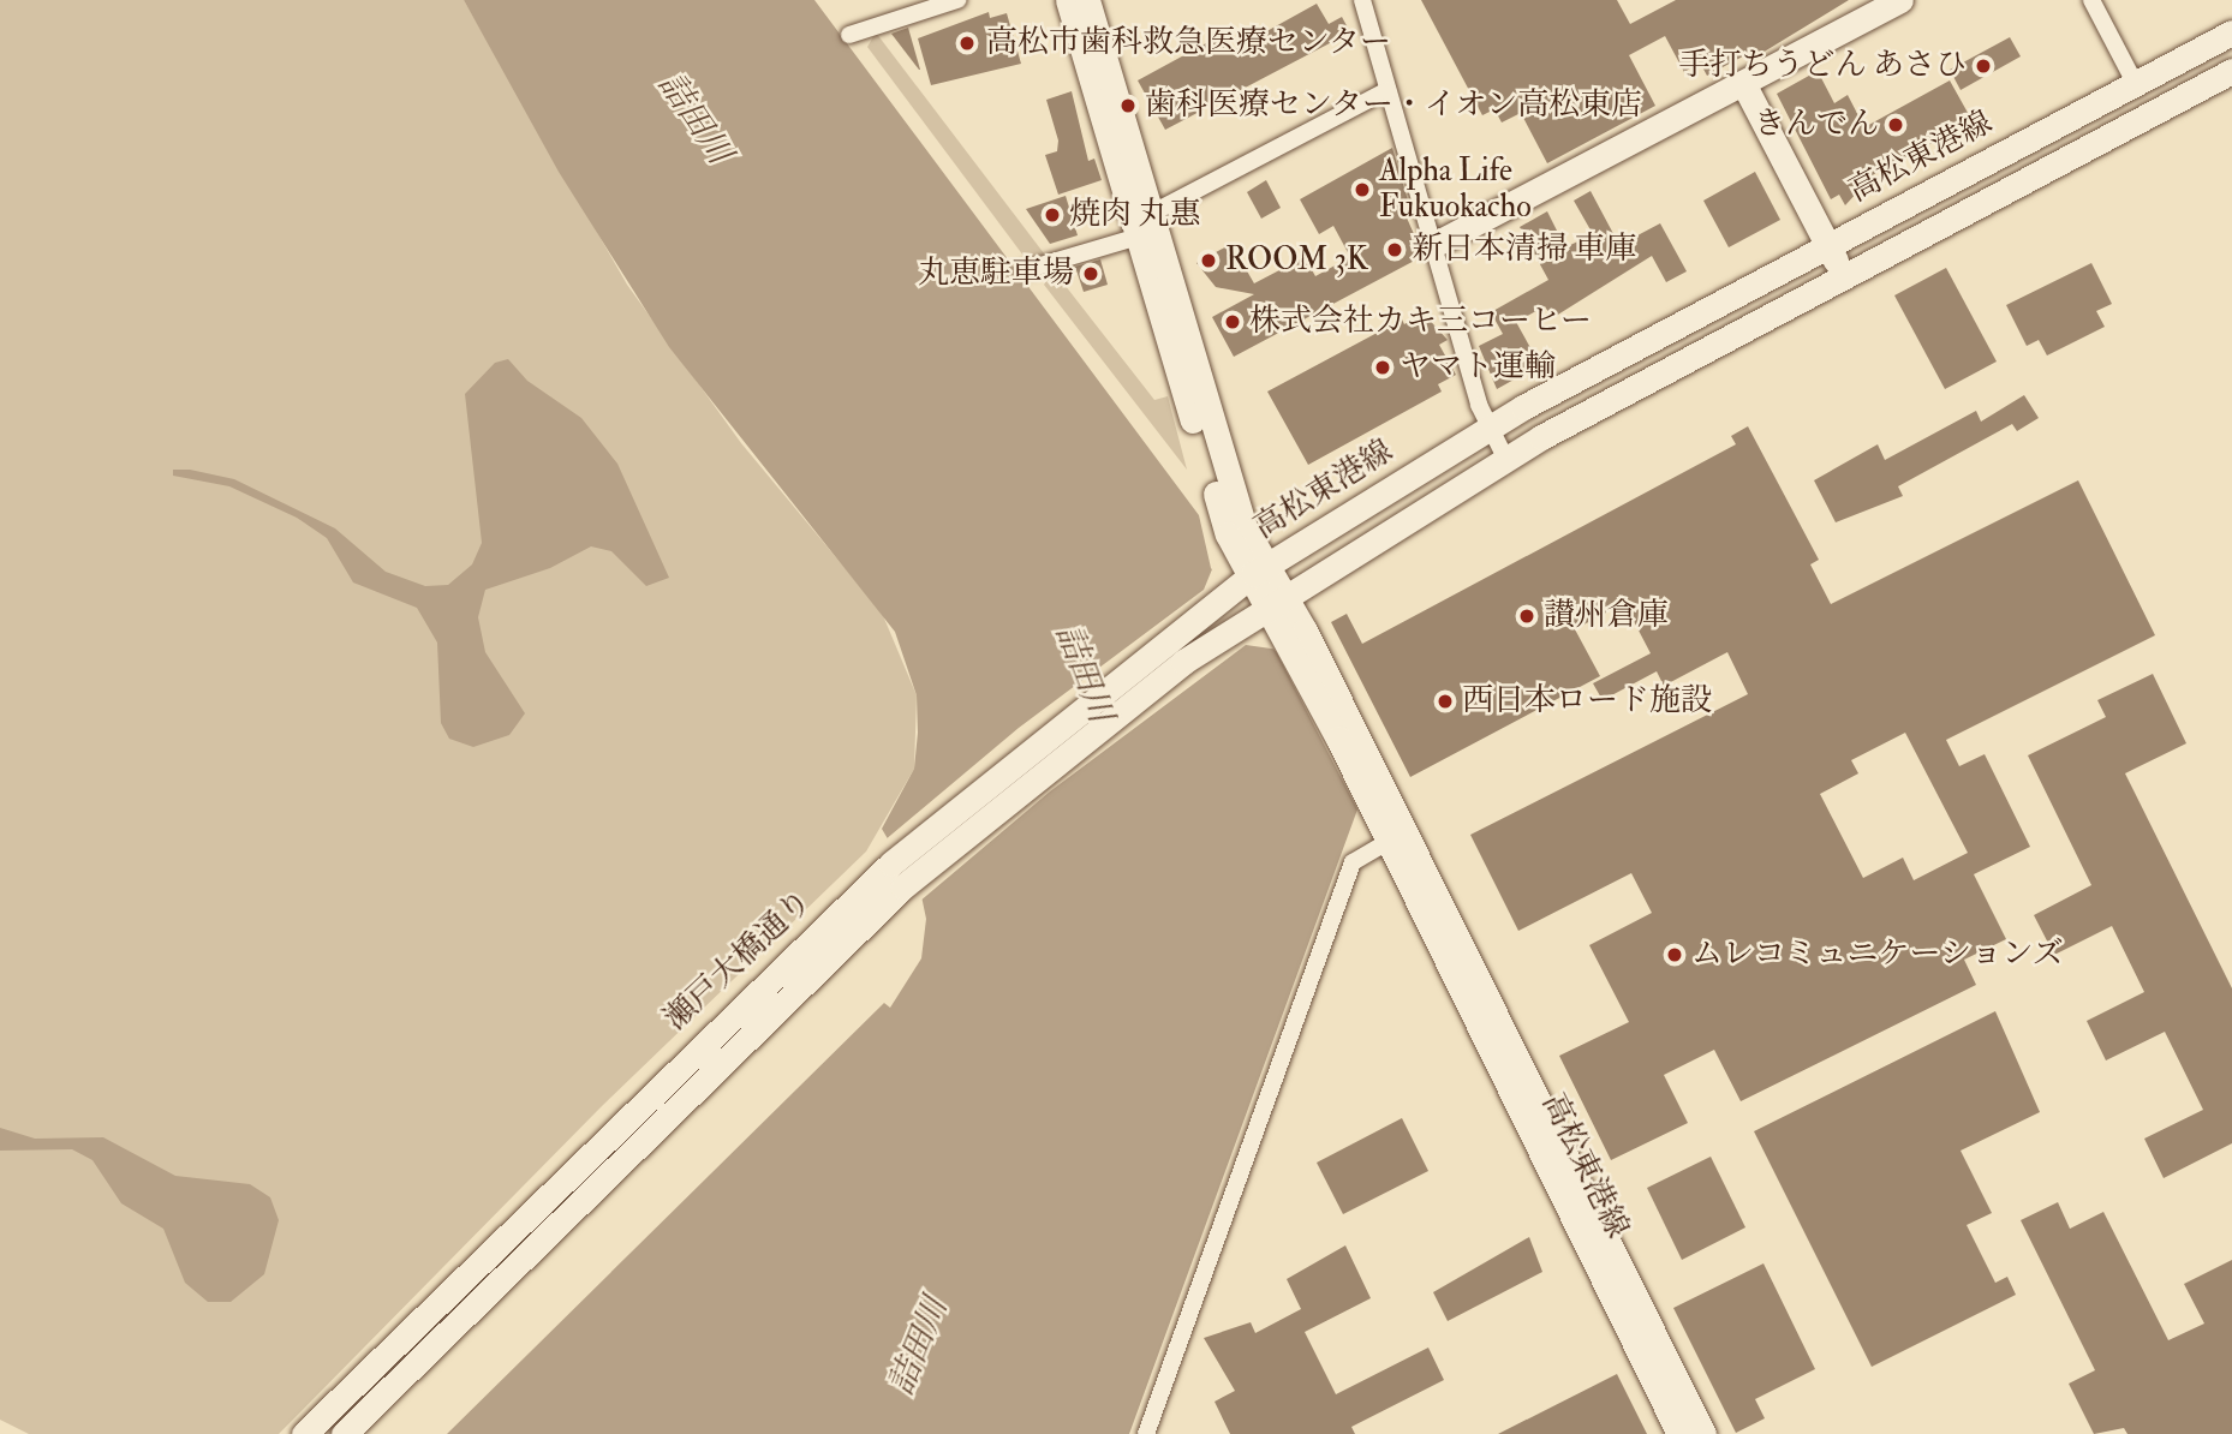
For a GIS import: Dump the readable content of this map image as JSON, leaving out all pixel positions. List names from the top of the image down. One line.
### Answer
{"streets":{"street":["高松東港線","瀬戸大橋通り"]},"crossings":[["高松東港線","瀬戸大橋通り"]],"water":["詰田川"],"places":["高松市歯科救急医療センター","手打ちうどん あさひ","歯科医療センター・イオン高松東店","きんでん","Alpha Life Fukuokacho","焼肉 丸惠","新日本清掃 車庫","ROOM 3K","丸恵駐車場","株式会社カキ三コーヒー","ヤマト運輸","讃州倉庫","西日本ロード施設","ムレコミュニケーションズ"]}
